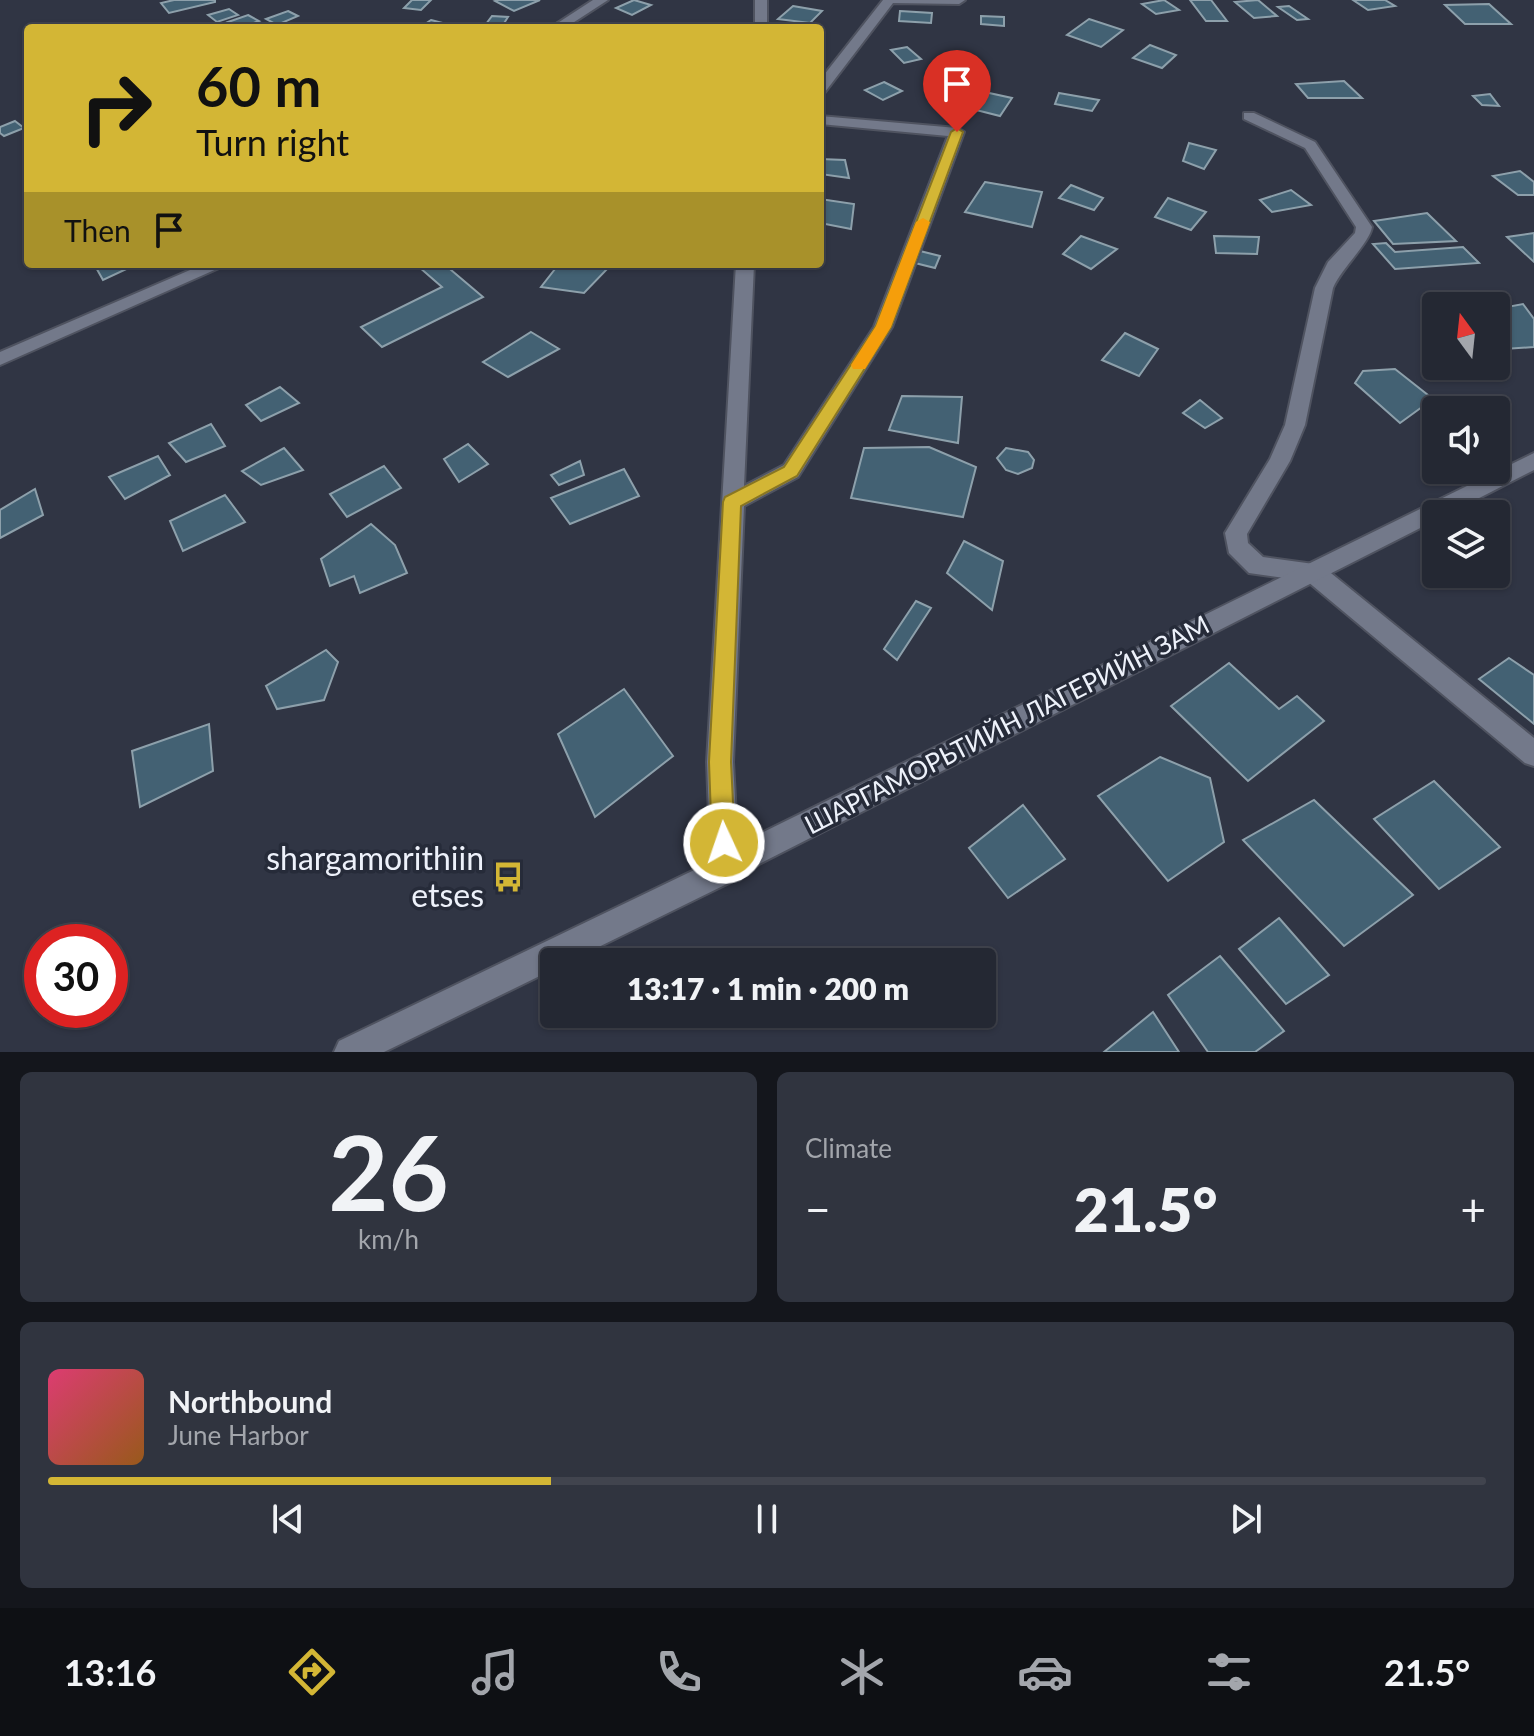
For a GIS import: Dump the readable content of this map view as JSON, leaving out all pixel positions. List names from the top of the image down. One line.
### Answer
{"streets":{"street":["ШАРГАМОРЬТИЙН ЛАГЕРИЙН ЗАМ"]},"places":{"bus stop":["shargamorithiin etses"]},"north":"top","page":{"turn":["60 m","Turn right"],"then":"Then","limit":"30","trip":"13:17 · 1 min · 200 m","tile":[["26","km/h"],"Climate"],"heat":["−","21.5°","+"],"song":["Northbound","June Harbor"],"tabs":["13:16","21.5°"]}}
